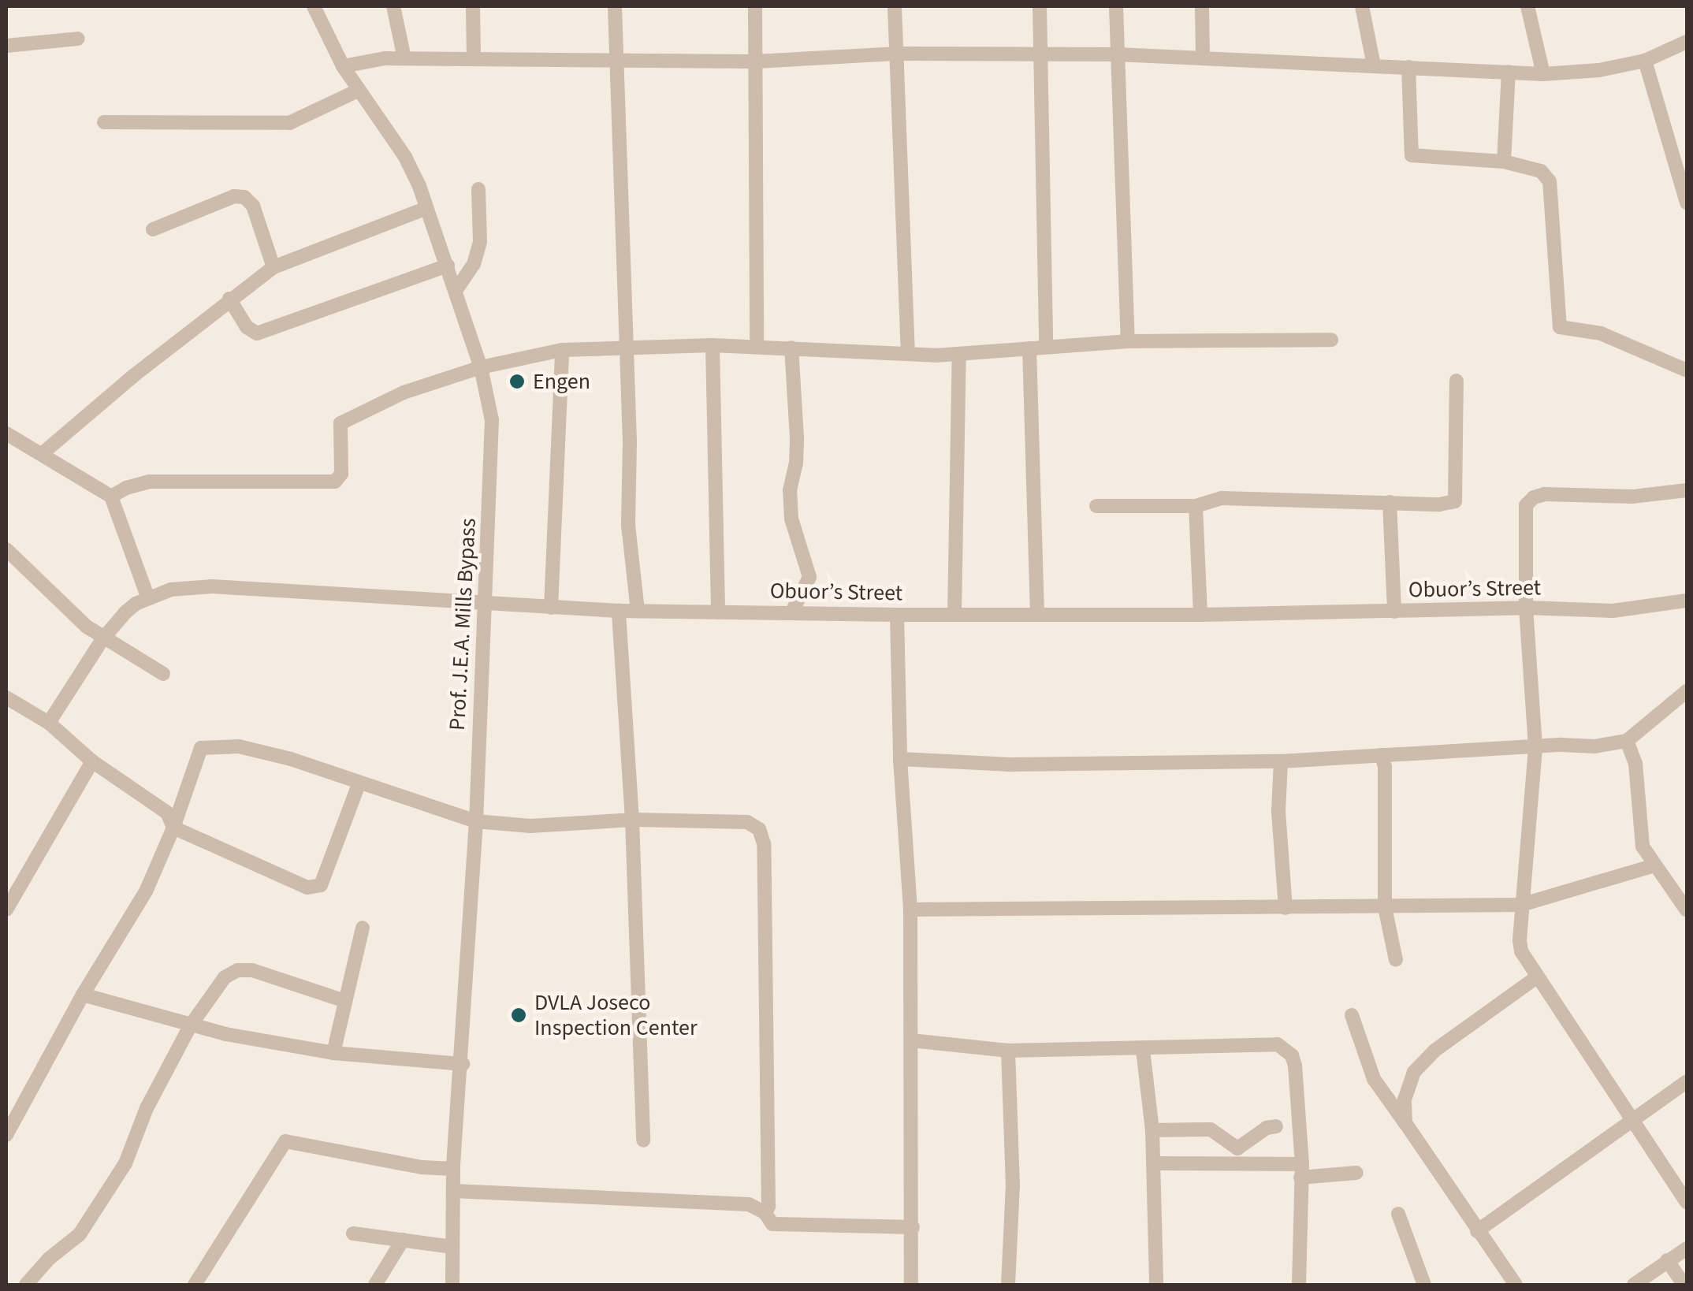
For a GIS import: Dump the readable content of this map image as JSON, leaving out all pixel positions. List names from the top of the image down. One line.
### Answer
{"streets":{"street":["Obuor’s Street","Prof. J.E.A. Mills Bypass"]},"crossings":[["Obuor’s Street","Prof. J.E.A. Mills Bypass"]],"places":["Engen","DVLA Joseco Inspection Center"]}
